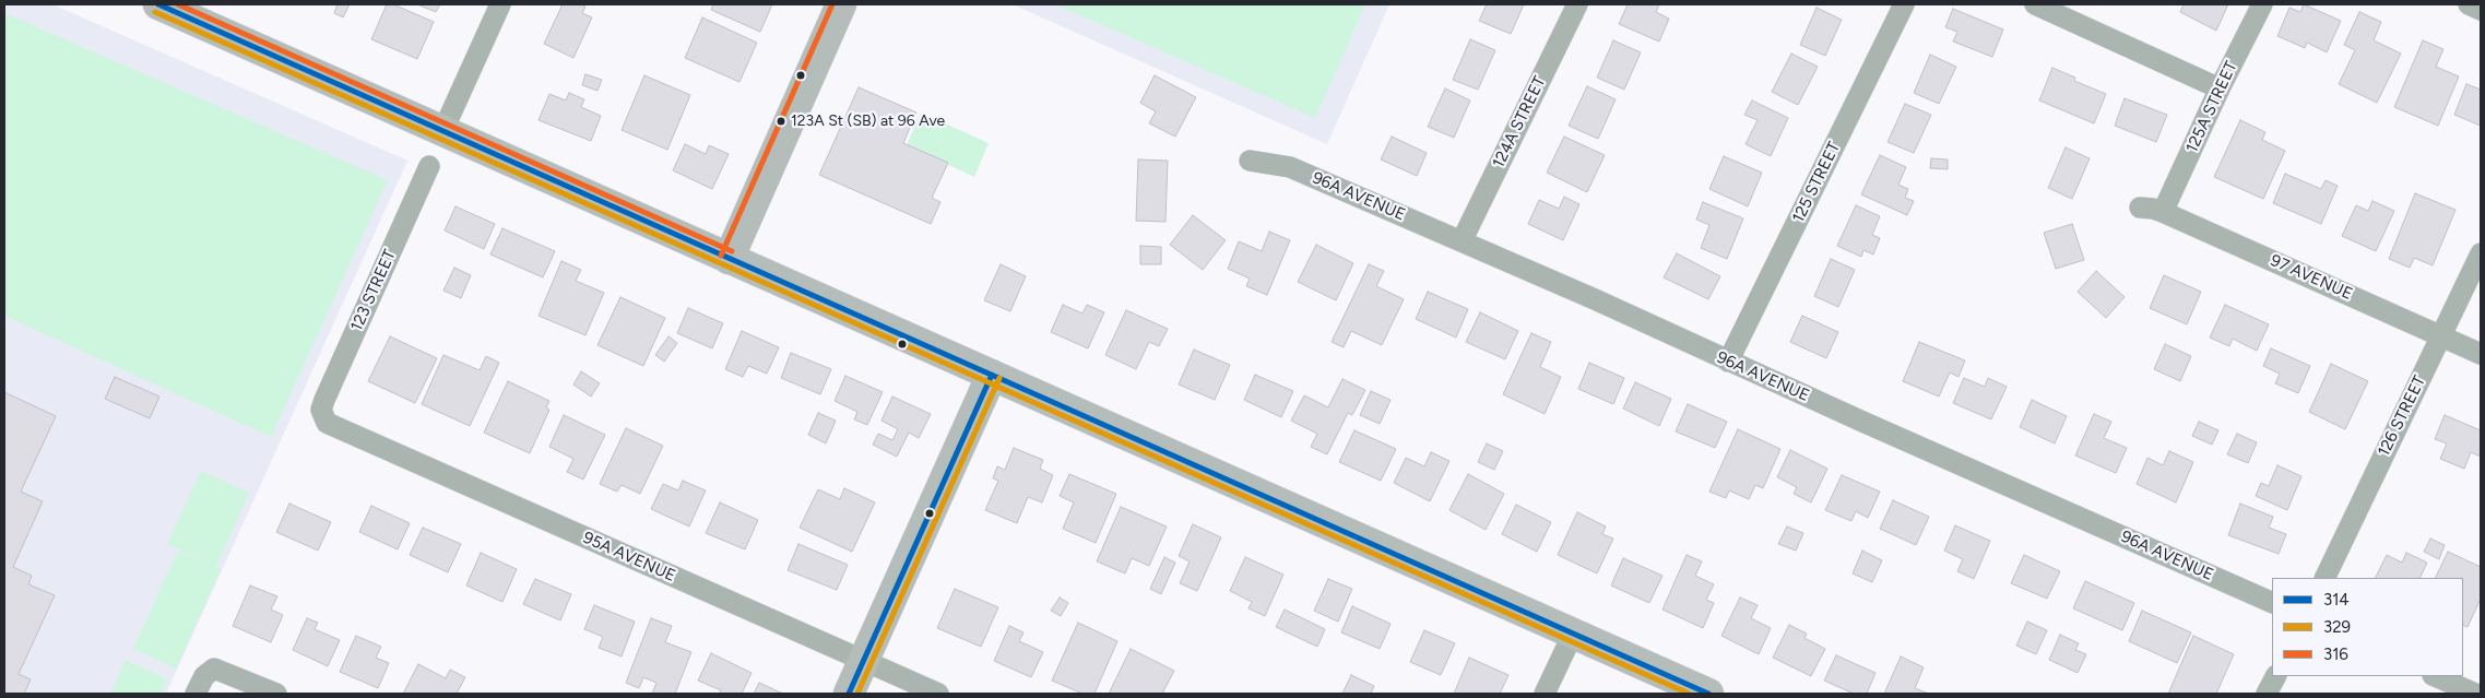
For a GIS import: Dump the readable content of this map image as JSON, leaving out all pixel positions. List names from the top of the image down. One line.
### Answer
{"streets":{"street":["125A STREET","124A STREET","125 STREET","96A AVENUE","97 AVENUE","123 STREET","126 STREET","95A AVENUE"]},"crossings":[["125A STREET","97 AVENUE"],["124A STREET","96A AVENUE"],["125 STREET","96A AVENUE"],["97 AVENUE","126 STREET"],["123 STREET","95A AVENUE"]],"places":["123A St (SB) at 96 Ave"],"lines":["transit line 314","transit line 316","transit line 329"],"legend":["314","329","316"]}
